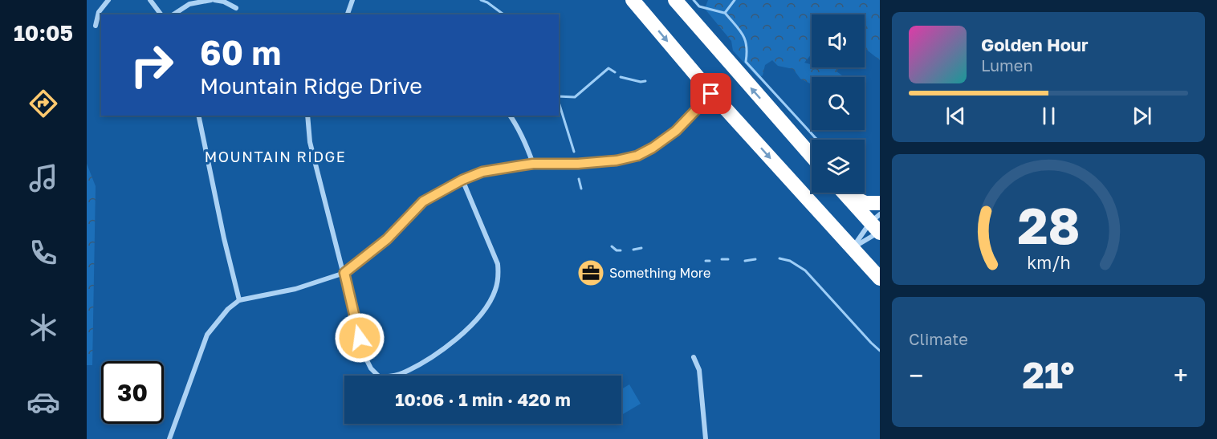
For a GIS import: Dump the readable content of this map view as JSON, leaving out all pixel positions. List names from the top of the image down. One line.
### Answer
{"districts":["MOUNTAIN RIDGE"],"places":{"office":["Something More"]},"page":{"tabs":"10:05","turn":["60 m","Mountain Ridge Drive"],"song":["Golden Hour","Lumen"],"tile":"Climate","heat":["−","21°","+"],"limit":"30","trip":"10:06 · 1 min · 420 m","gauge":["28","km/h"]}}
